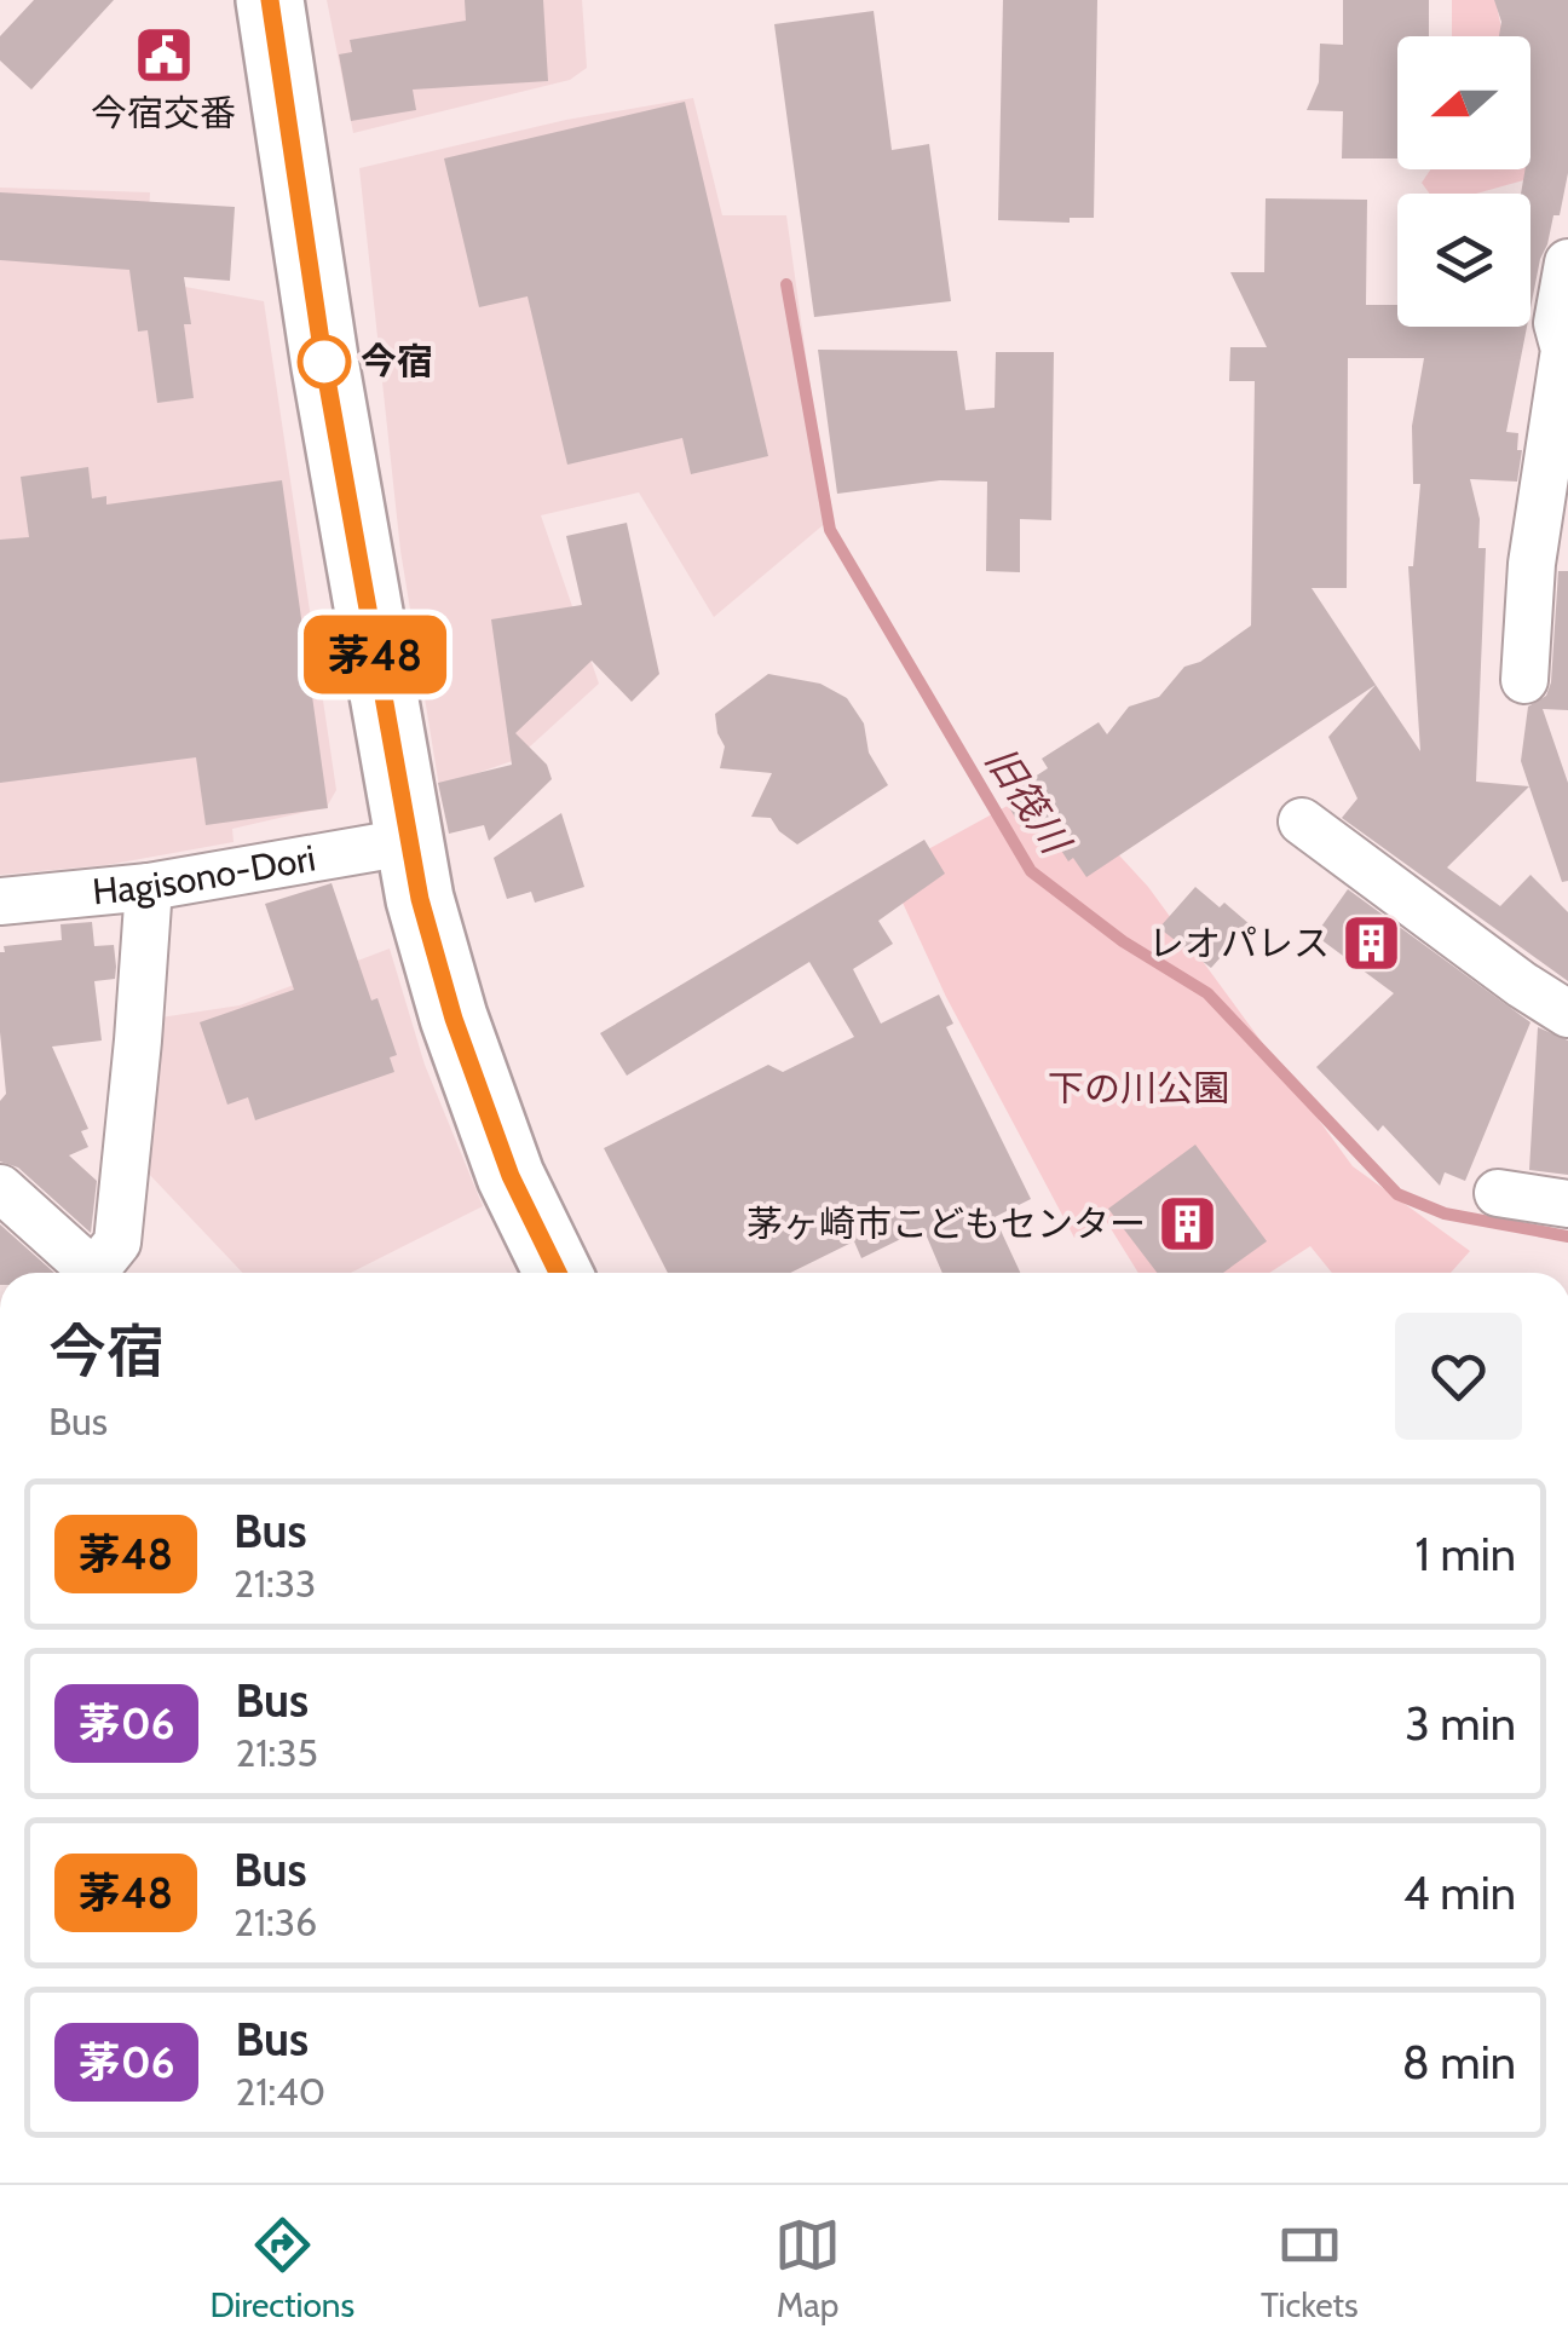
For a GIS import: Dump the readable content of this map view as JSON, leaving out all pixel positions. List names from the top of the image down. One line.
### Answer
{"streets":{"street":["Hagisono-Dori"]},"water":["旧筏川"],"parks":["下の川公園"],"places":{"public building":["今宿交番"],"other":["今宿"],"building":["レオパレス","茅ヶ崎市こどもセンター"]},"lines":["bus line 茅48"],"north":"left","page":{"on_map":"茅48","heading":["今宿","Bus"],"list":[{"mark":"茅48","name":"Bus","note":"21:33","value":"1 min"},{"mark":"茅06","name":"Bus","note":"21:35","value":"3 min"},{"mark":"茅48","name":"Bus","note":"21:36","value":"4 min"},{"mark":"茅06","name":"Bus","note":"21:40","value":"8 min"}],"tabs":["Directions","Map","Tickets"]}}
